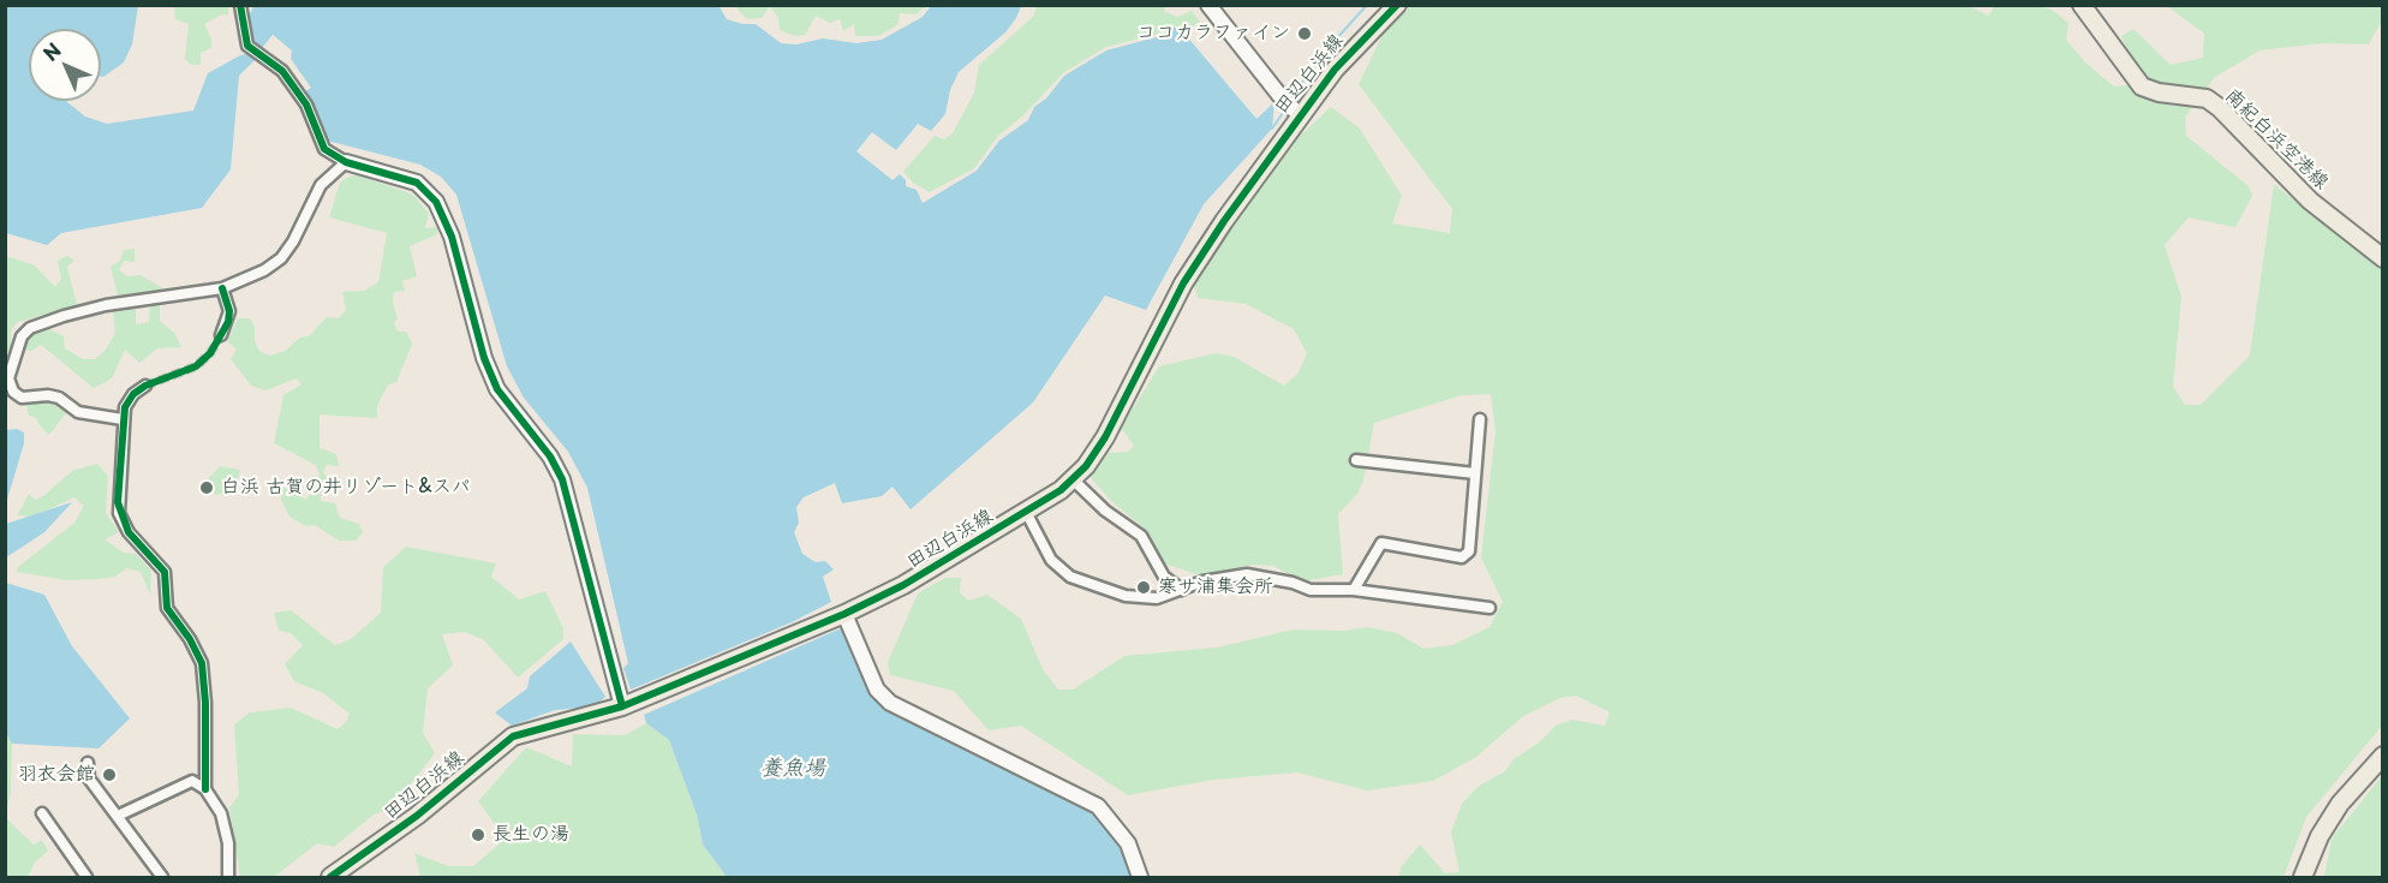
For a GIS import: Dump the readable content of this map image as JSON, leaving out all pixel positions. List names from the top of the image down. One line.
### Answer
{"streets":{"main road":["田辺白浜線","南紀白浜空港線"]},"water":["養魚場"],"places":["ココカラファイン","白浜 古賀の井リゾート&スパ","寒サ浦集会所","羽衣会館","長生の湯"],"north":"top left"}
